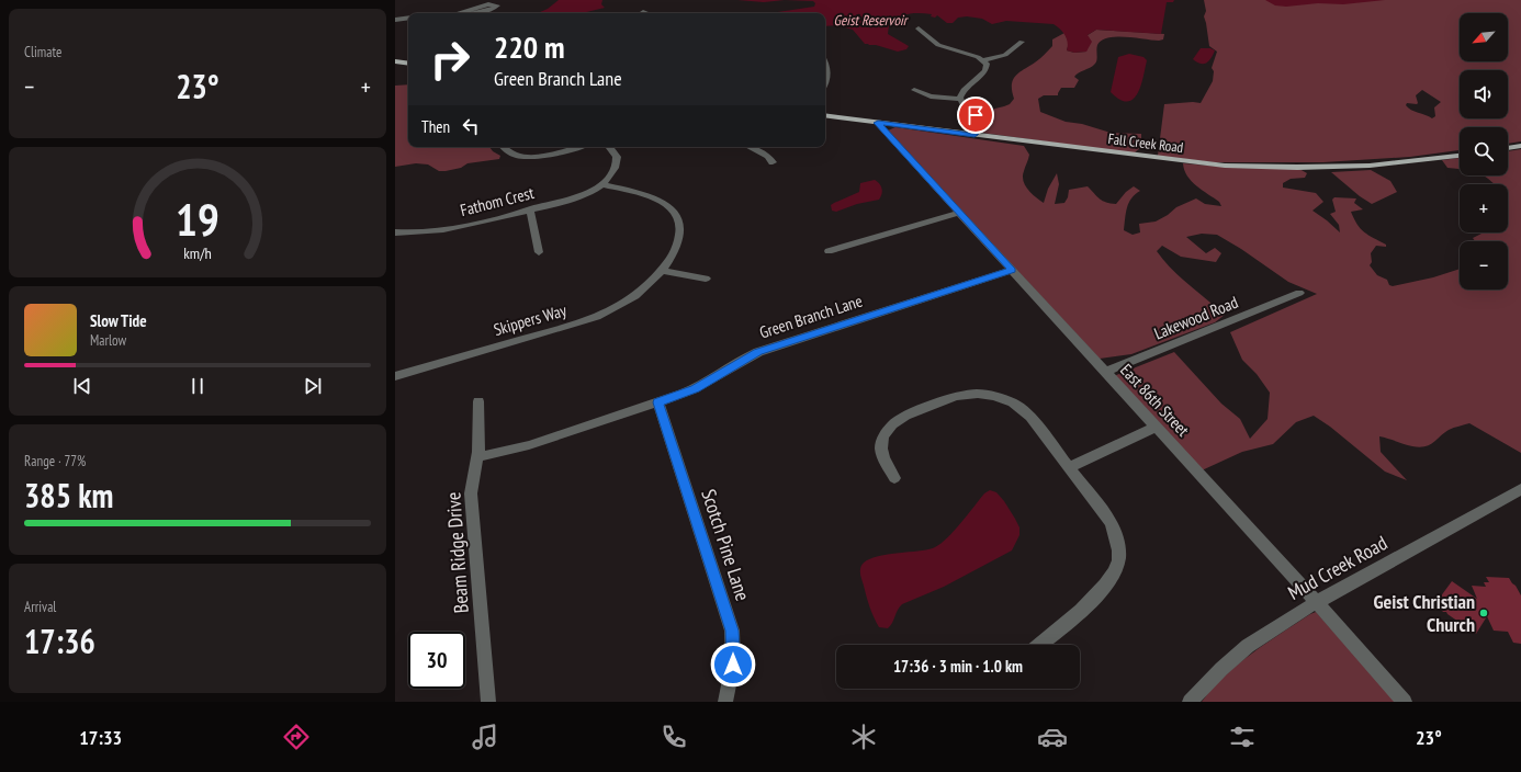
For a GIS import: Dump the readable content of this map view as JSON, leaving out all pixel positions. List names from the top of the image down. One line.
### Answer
{"streets":{"main road":["Fall Creek Road"],"street":["Fathom Crest","Green Branch Lane","Lakewood Road","Skippers Way","East 86th Street","Scotch Pine Lane","Beam Ridge Drive","Mud Creek Road"]},"crossings":[["Fall Creek Road","East 86th Street"],["Fathom Crest","Skippers Way"],["Green Branch Lane","East 86th Street"],["Green Branch Lane","Scotch Pine Lane"],["Green Branch Lane","Beam Ridge Drive"],["Lakewood Road","East 86th Street"],["East 86th Street","Mud Creek Road"]],"water":["Geist Reservoir"],"places":["Geist Christian Church"],"north":"bottom left","page":{"tile":["Climate",["Range · 77%","385 km"],["Arrival","17:36"]],"map_buttons":["+","−"],"turn":["220 m","Green Branch Lane"],"heat":["−","23°","+"],"then":"Then","song":["Slow Tide","Marlow"],"limit":"30","trip":"17:36 · 3 min · 1.0 km","tabs":["17:33","23°"],"gauge":["19","km/h"]}}
